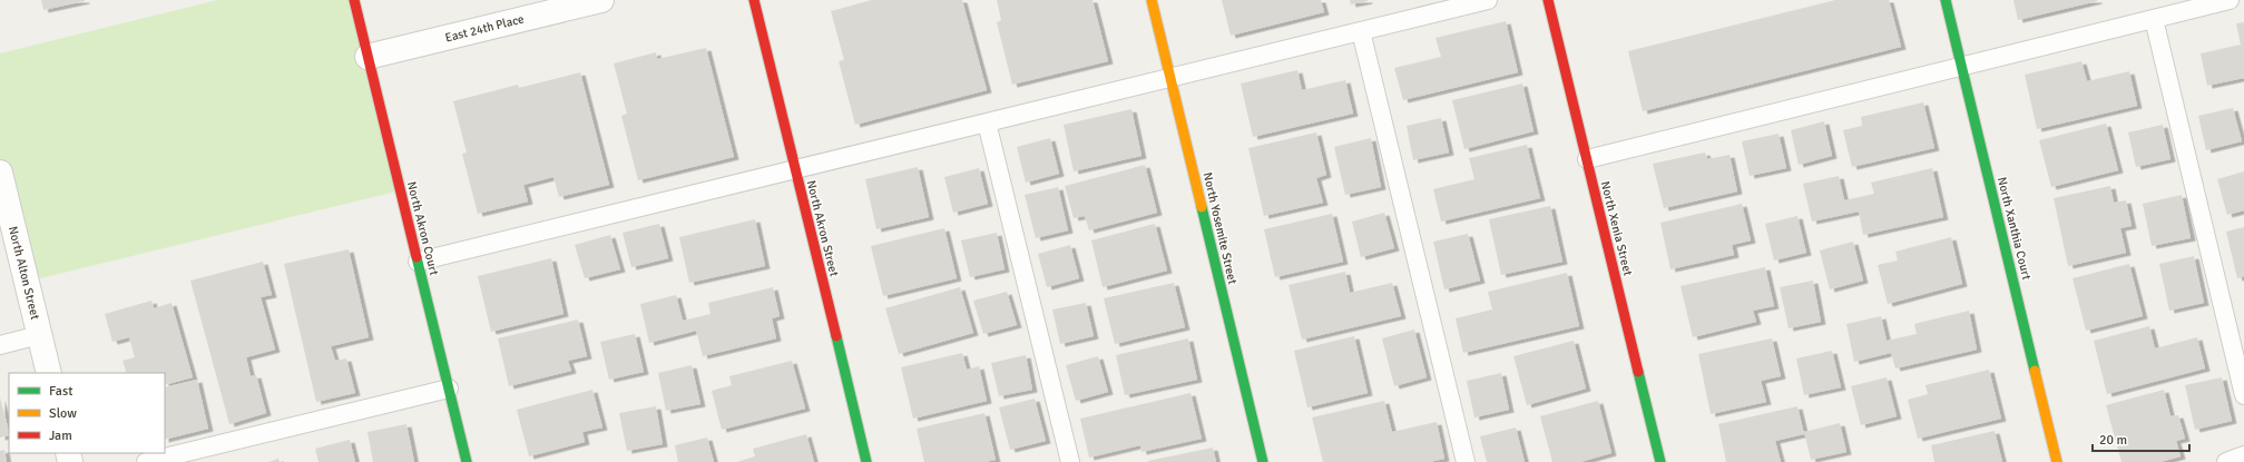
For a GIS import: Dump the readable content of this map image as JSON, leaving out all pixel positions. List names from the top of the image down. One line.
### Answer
{"streets":{"street":["East 24th Place","North Akron Court","North Akron Street","North Yosemite Street","North Xenia Street","North Xanthia Court","North Alton Street"]},"crossings":[["East 24th Place","North Akron Court"]],"legend":["Fast","Slow","Jam"],"scale_bar":"20 m"}
